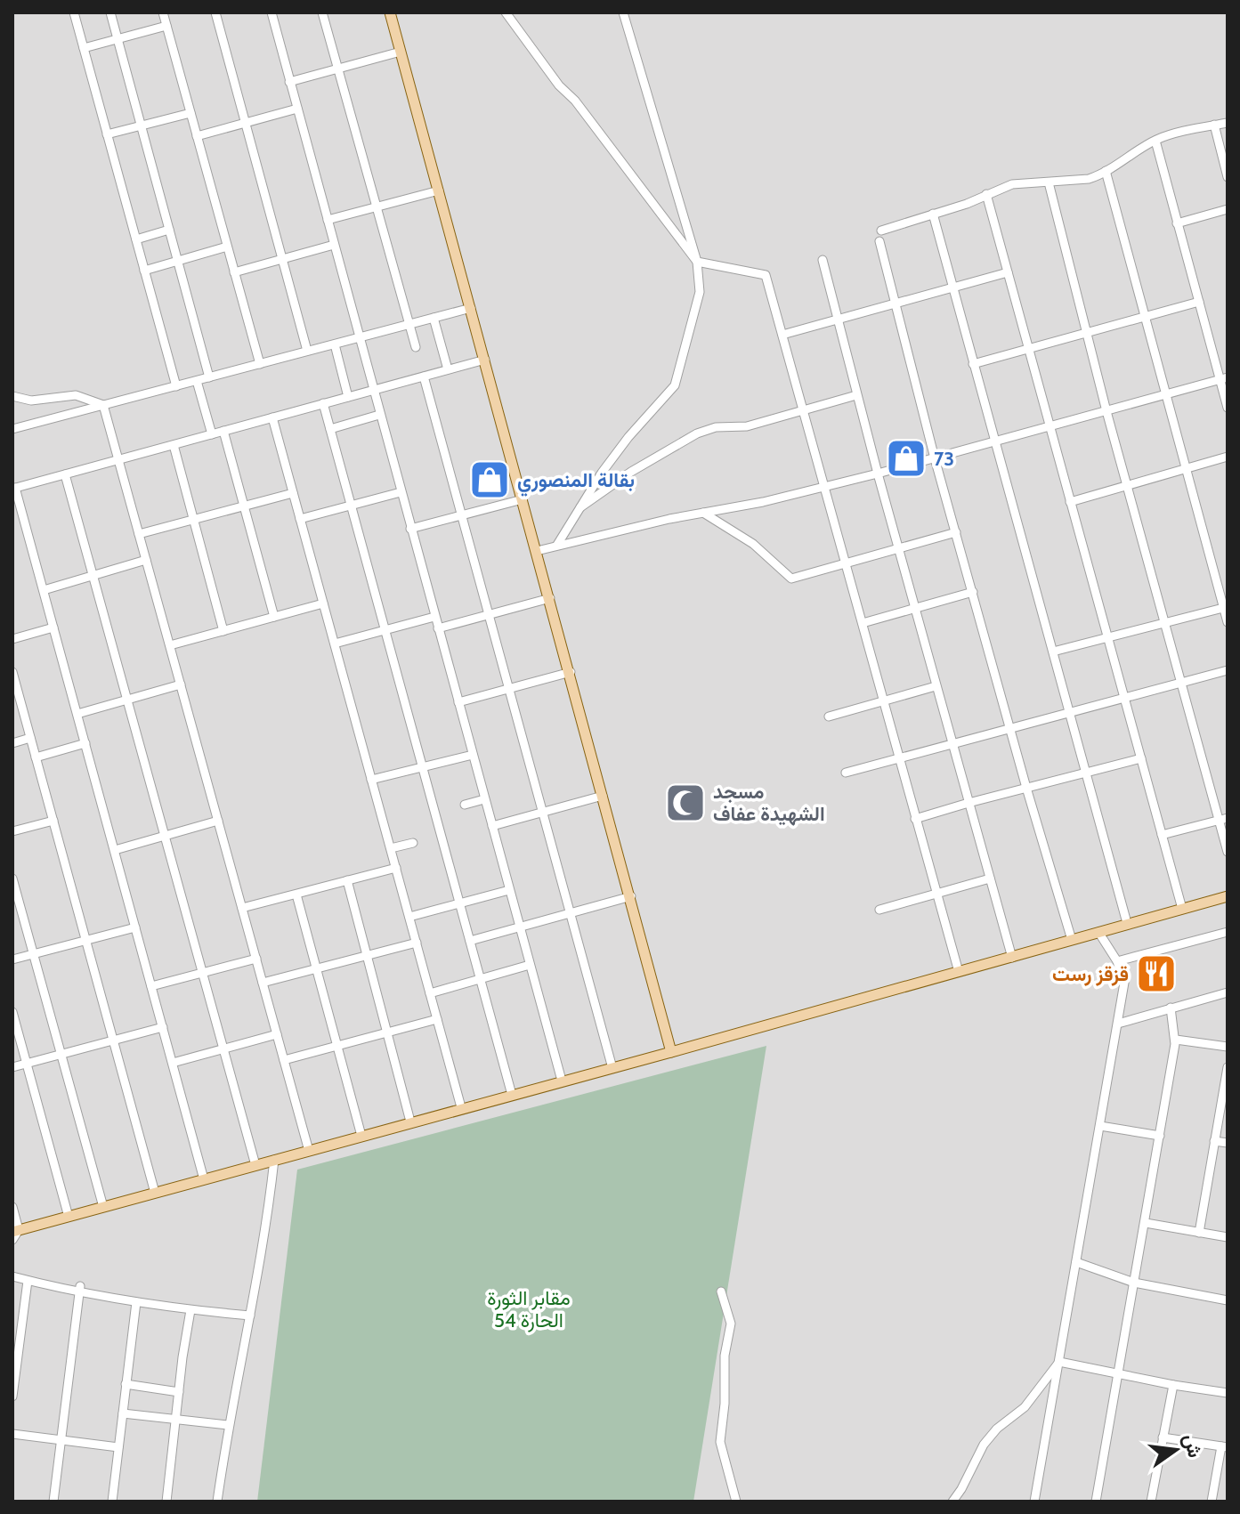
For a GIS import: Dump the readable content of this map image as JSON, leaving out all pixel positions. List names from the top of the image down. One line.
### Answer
{"parks":["مقابر الثورة الحارة 54"],"places":{"shop":["73","بقالة المنصوري"],"mosque":["مسجد الشهيدة عفاف"],"restaurant":["قزقز رست"]},"north":"right"}
